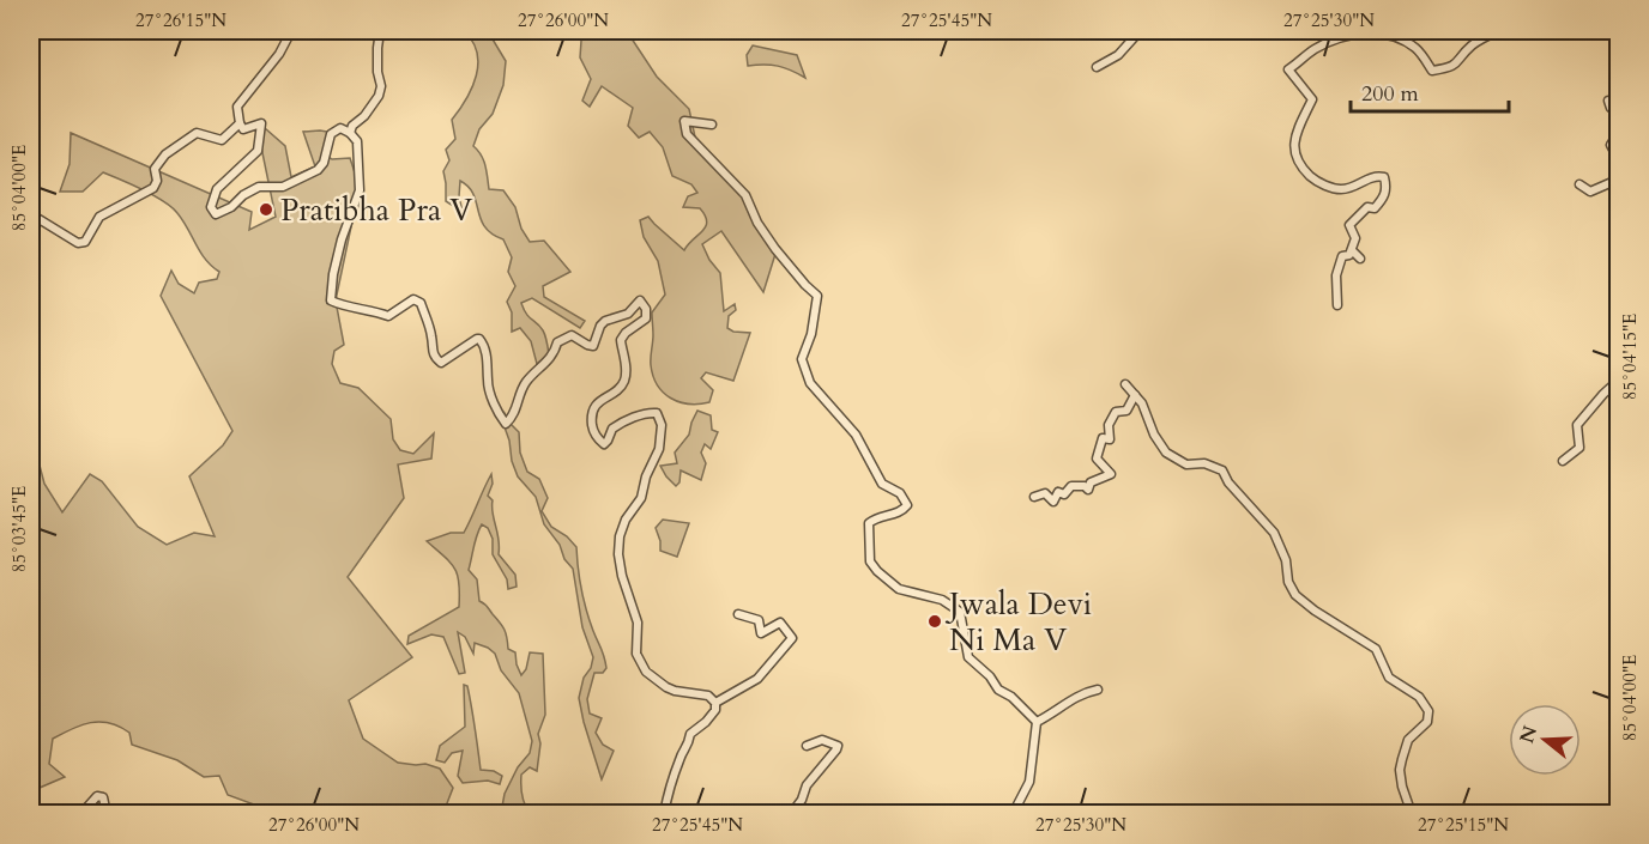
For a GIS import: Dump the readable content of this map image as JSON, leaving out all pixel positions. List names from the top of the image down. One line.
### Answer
{"places":["Pratibha Pra V","Jwala Devi Ni Ma V"],"scale_bar":"200 m","north":"left","coordinates":["27°26'15\"N","27°26'00\"N","27°25'45\"N","27°25'30\"N","85°04'00\"E","85°04'15\"E","85°03'45\"E","27°25'15\"N"]}
